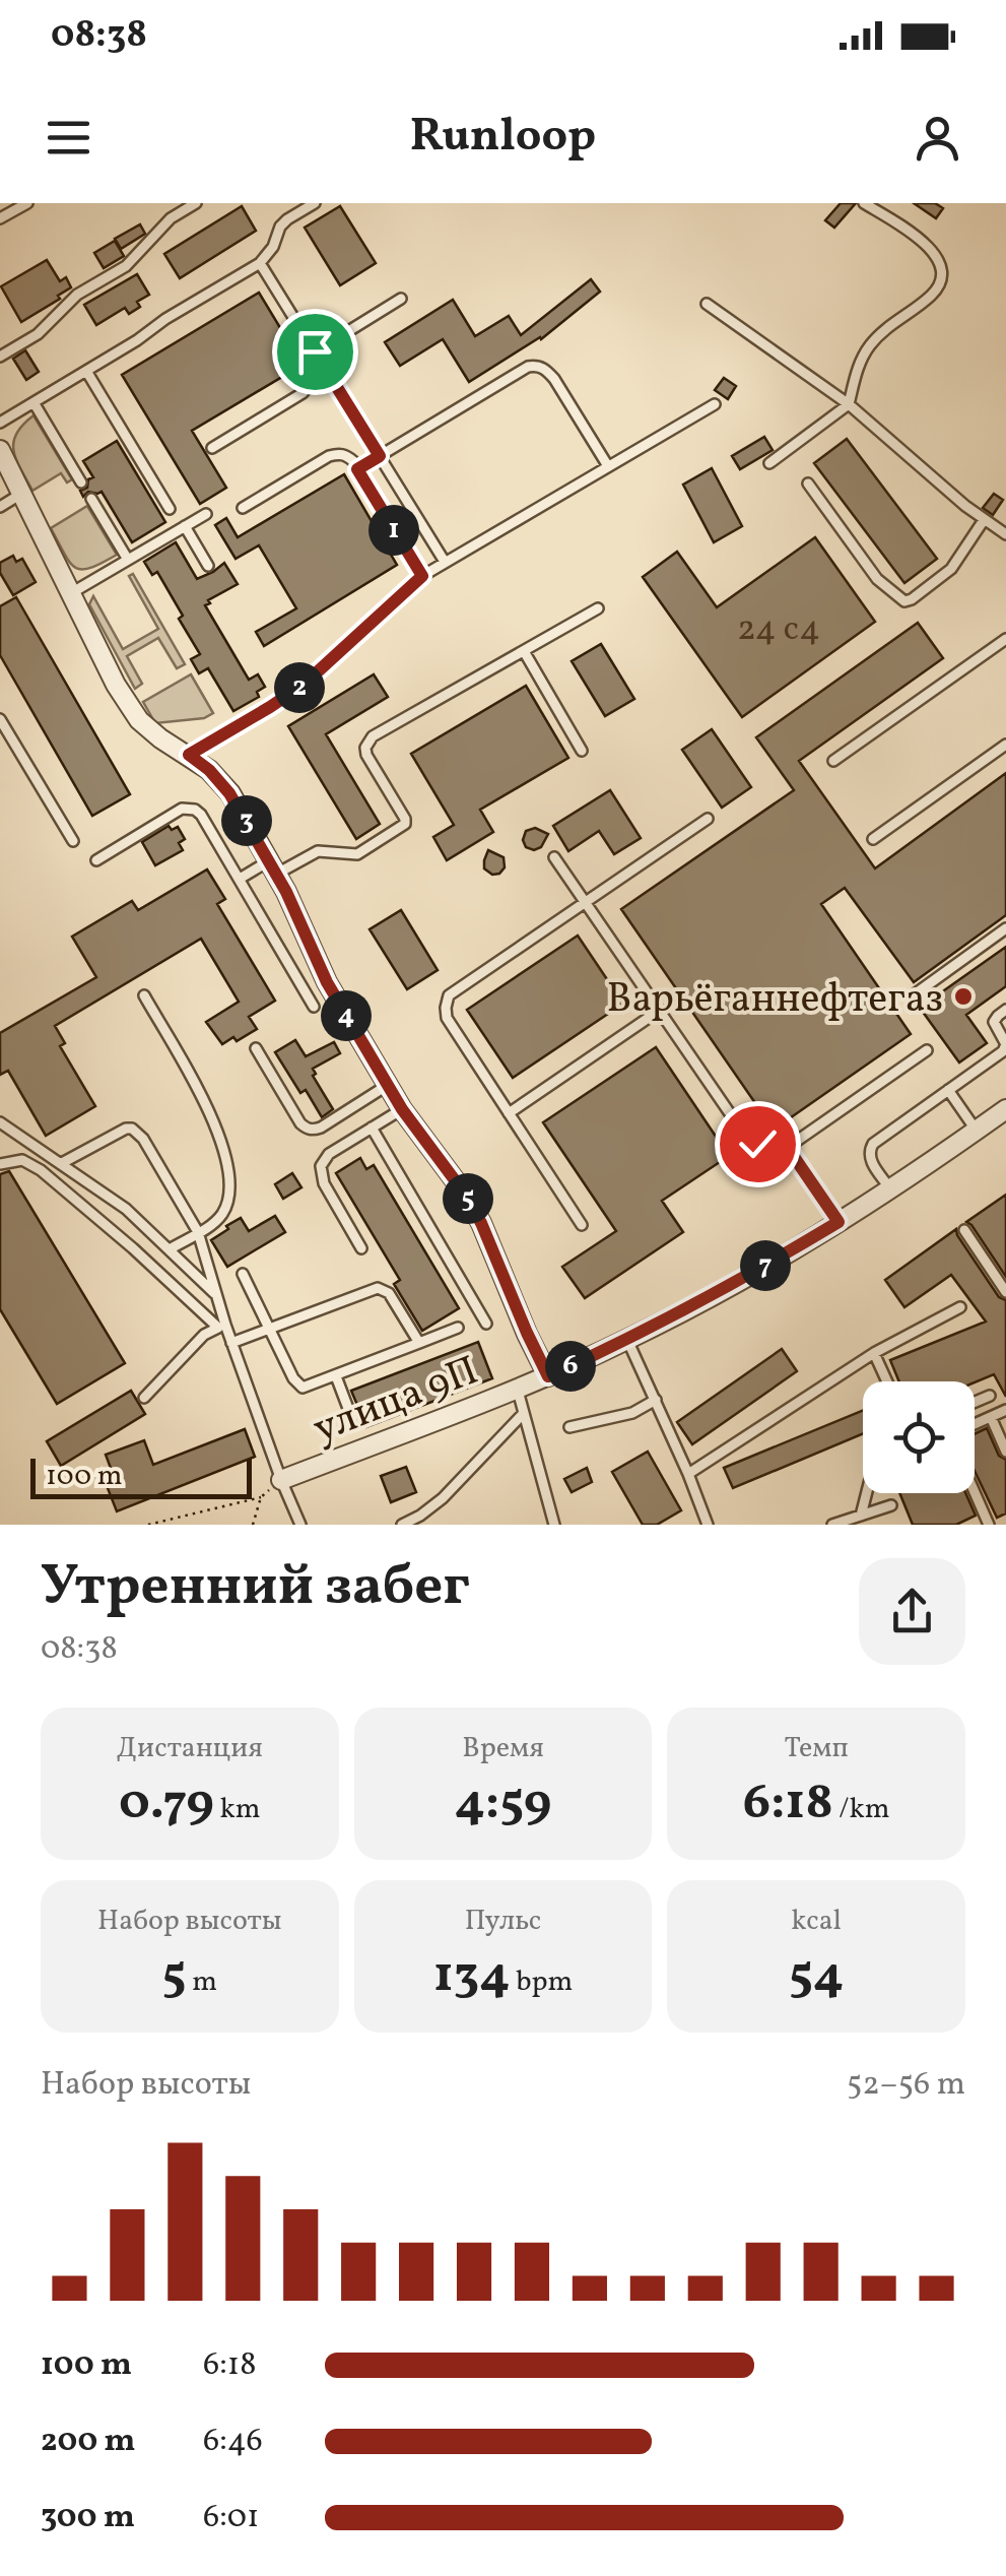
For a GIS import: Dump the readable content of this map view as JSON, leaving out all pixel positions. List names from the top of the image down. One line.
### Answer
{"streets":{"street":["улица 9П"]},"places":["Варьёганнефтегаз"],"house_numbers":["24 с4"],"scale_bar":"100 m","page":{"status":"08:38","header":"Runloop","pins":["1","2","3","4","5","7","6"],"scale":"100 m","heading":["Утренний забег","08:38"],"stats":[["Дистанция","0.79 km"],["Время","4:59"],["Темп","6:18 /km"],["Набор высоты","5 m"],["Пульс","134 bpm"],["kcal","54"]],"chart":["Набор высоты","52–56 m"],"list":[{"name":"100 m","note":"6:18"},{"name":"200 m","note":"6:46"},{"name":"300 m","note":"6:01"}]}}
